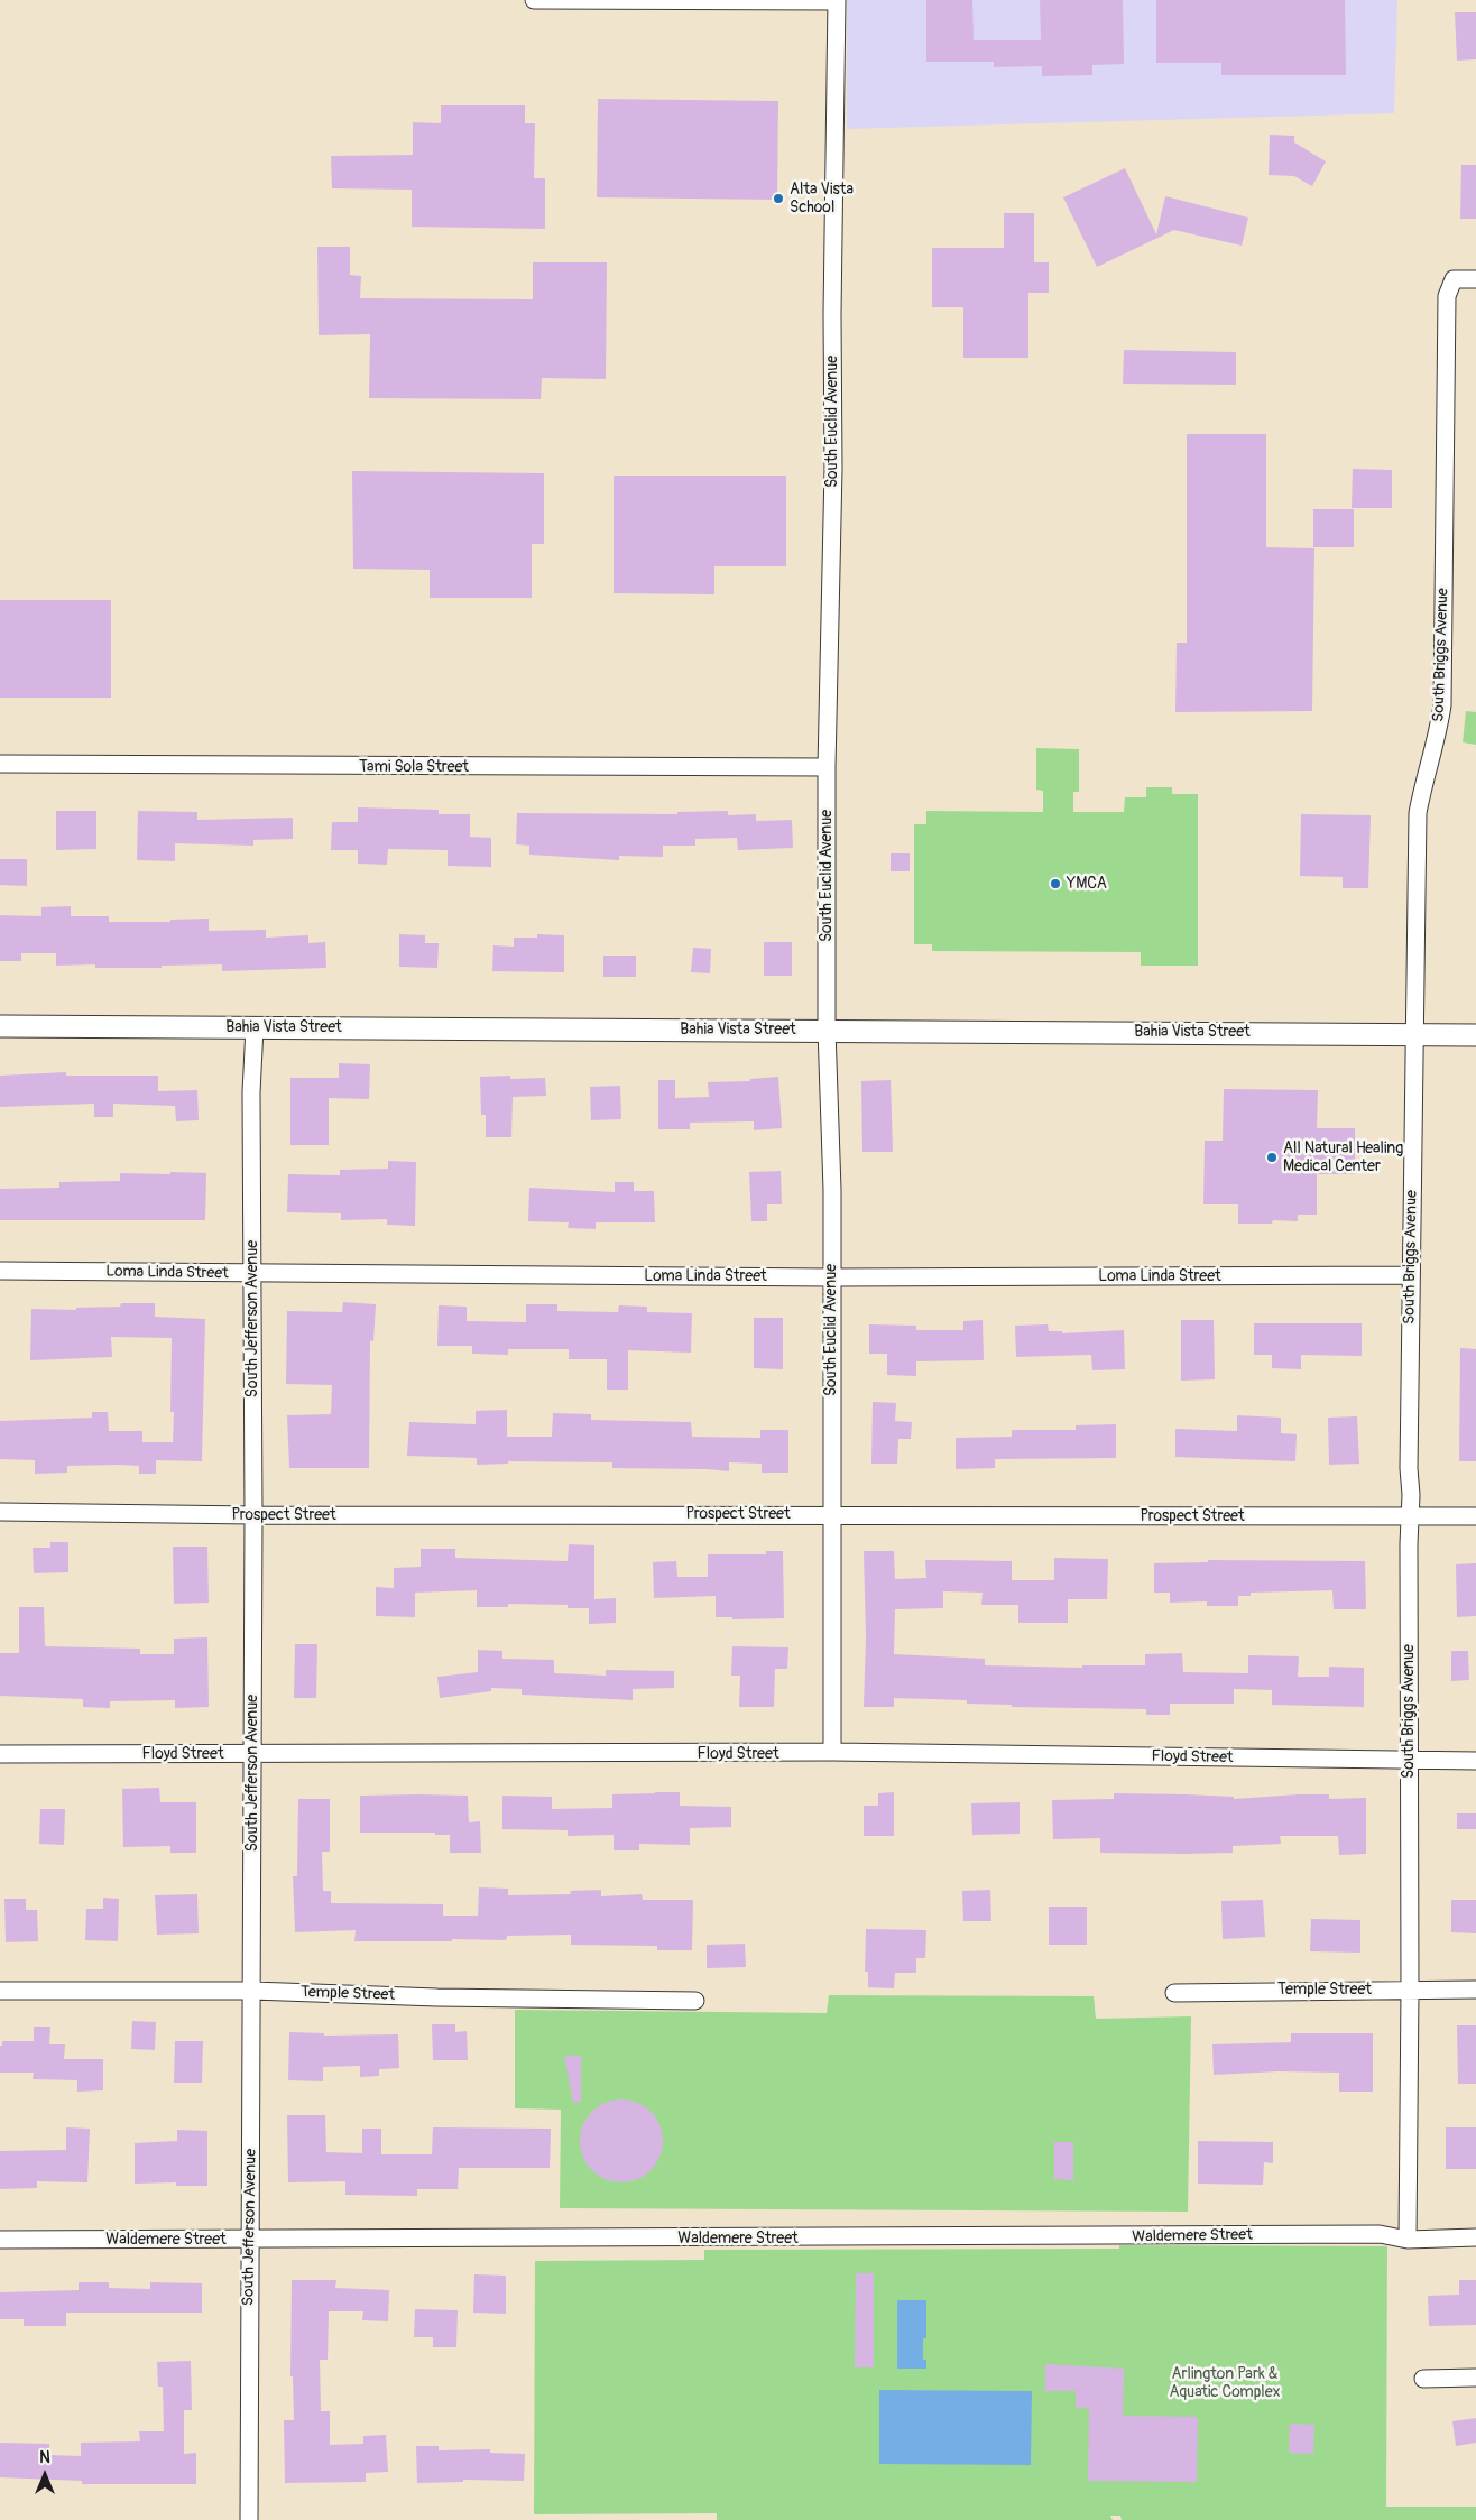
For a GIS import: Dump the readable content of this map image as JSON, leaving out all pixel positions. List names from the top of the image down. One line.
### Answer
{"streets":{"street":["South Euclid Avenue","South Briggs Avenue","Tami Sola Street","Bahia Vista Street","Loma Linda Street","South Jefferson Avenue","Prospect Street","Floyd Street","Temple Street","Waldemere Street"]},"crossings":[["South Euclid Avenue","Tami Sola Street"],["South Euclid Avenue","Bahia Vista Street"],["South Euclid Avenue","Loma Linda Street"],["South Euclid Avenue","Prospect Street"],["South Euclid Avenue","Floyd Street"],["South Briggs Avenue","Bahia Vista Street"],["South Briggs Avenue","Loma Linda Street"],["South Briggs Avenue","Prospect Street"],["South Briggs Avenue","Floyd Street"],["South Briggs Avenue","Temple Street"],["South Briggs Avenue","Waldemere Street"],["Bahia Vista Street","South Jefferson Avenue"],["Loma Linda Street","South Jefferson Avenue"],["South Jefferson Avenue","Prospect Street"],["South Jefferson Avenue","Floyd Street"],["South Jefferson Avenue","Temple Street"],["South Jefferson Avenue","Waldemere Street"]],"parks":["Arlington Park & Aquatic Complex"],"places":["Alta Vista School","YMCA","All Natural Healing Medical Center"],"north":"top"}
